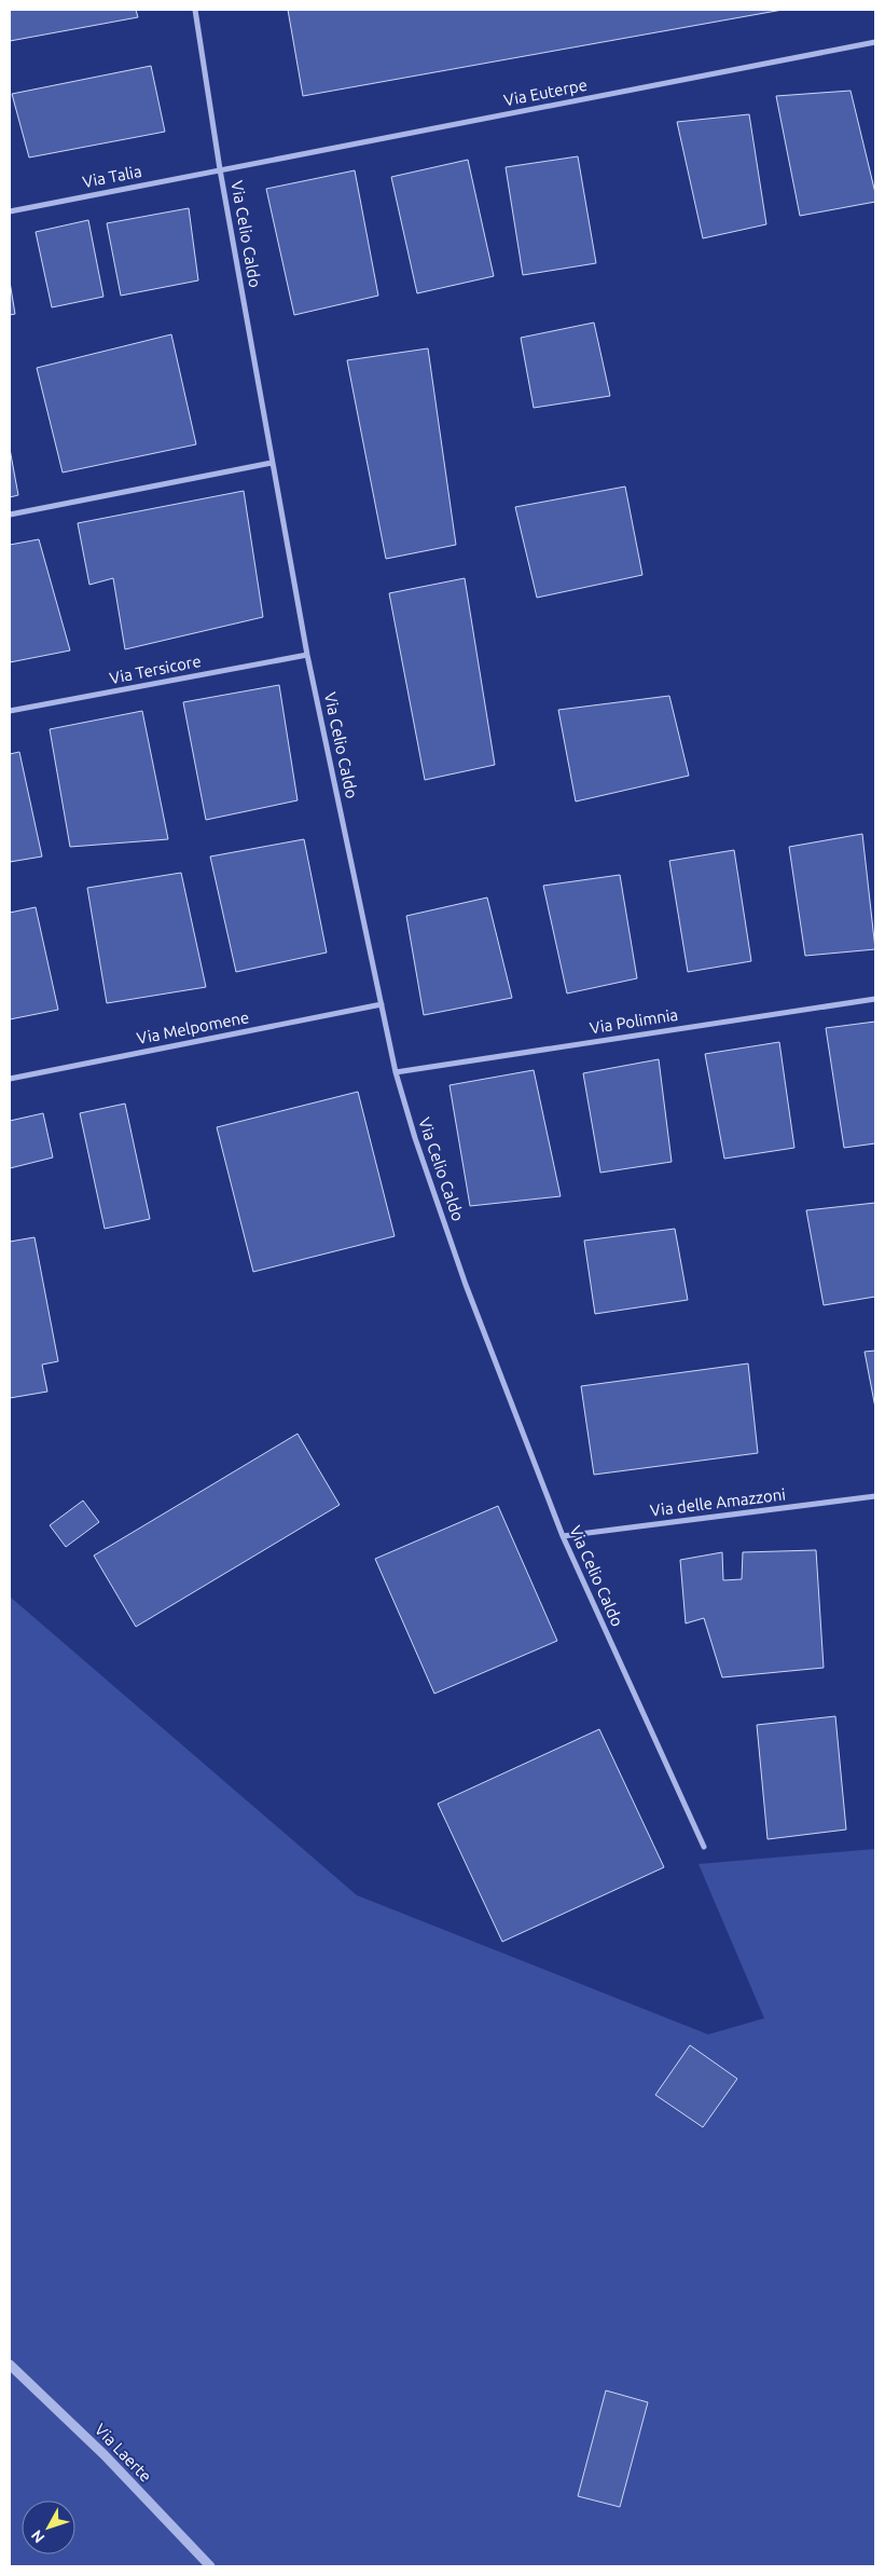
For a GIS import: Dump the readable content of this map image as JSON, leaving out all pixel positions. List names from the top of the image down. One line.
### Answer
{"streets":{"street":["Via Euterpe","Via Talia","Via Celio Caldo","Via Tersicore","Via Polimnia","Via Melpomene","Via delle Amazzoni","Via Laerte"]},"crossings":[["Via Euterpe","Via Talia"],["Via Euterpe","Via Celio Caldo"],["Via Talia","Via Celio Caldo"],["Via Celio Caldo","Via Tersicore"],["Via Celio Caldo","Via Polimnia"],["Via Celio Caldo","Via Melpomene"],["Via Celio Caldo","Via delle Amazzoni"]],"north":"bottom left"}
